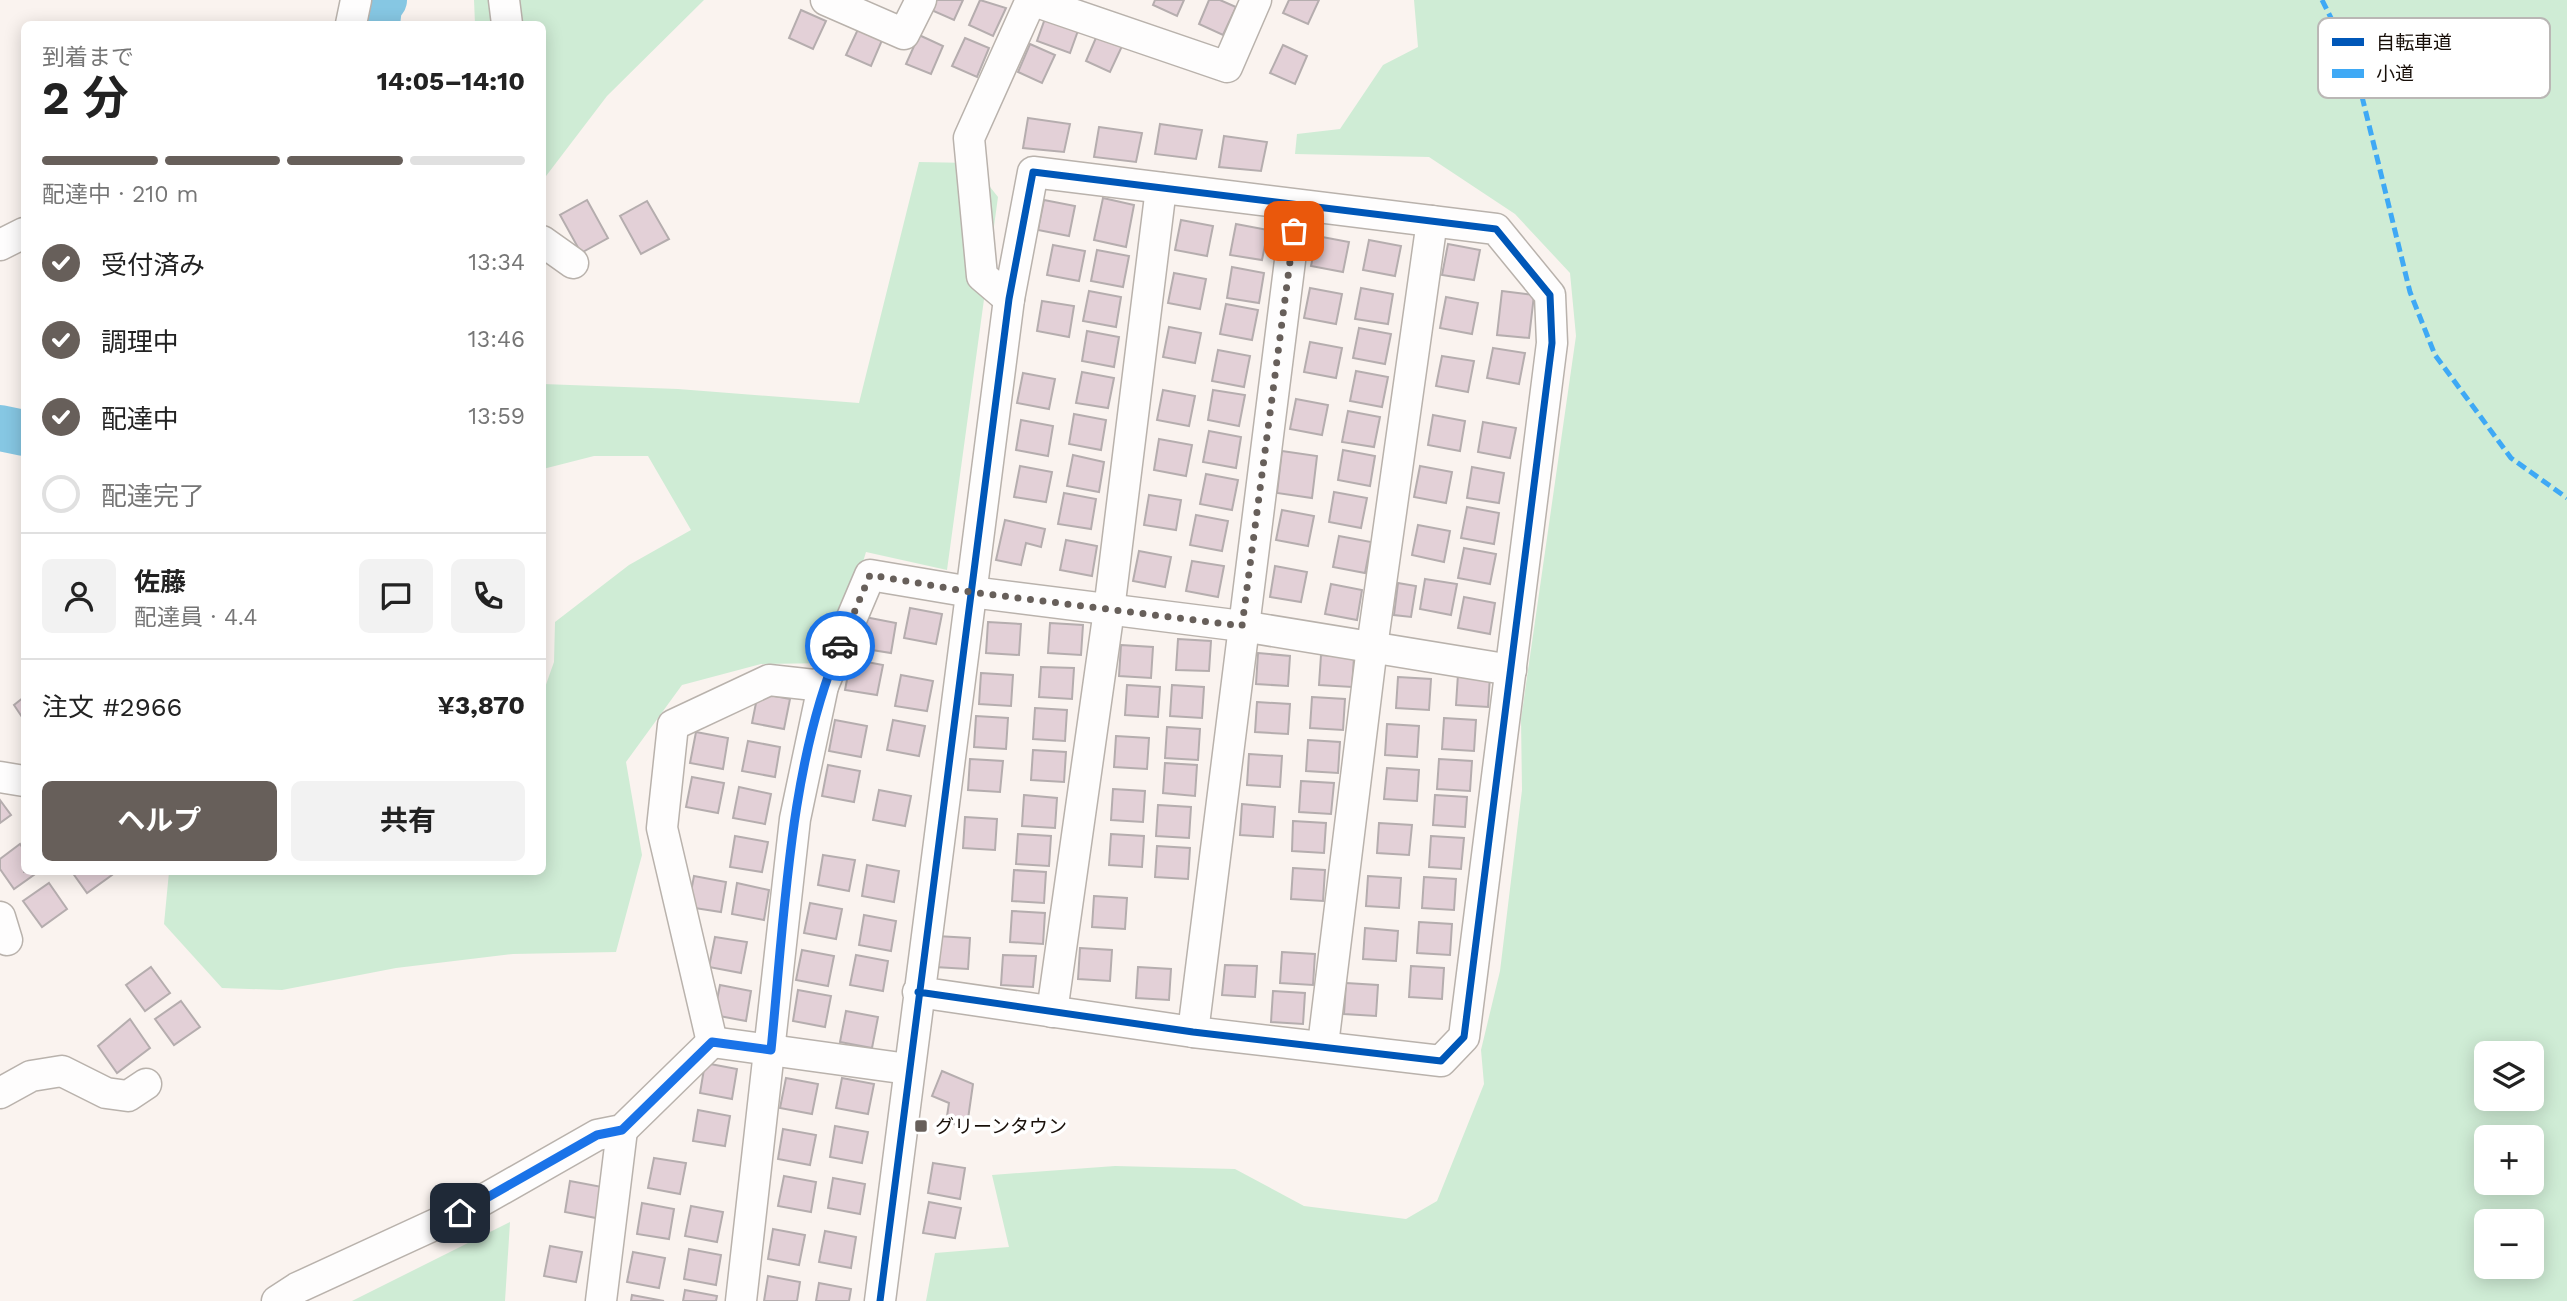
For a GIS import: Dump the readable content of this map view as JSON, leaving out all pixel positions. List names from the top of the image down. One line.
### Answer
{"places":{"transit":["グリーンタウン"]},"legend":["自転車道","小道"],"page":{"heading":["2 分","到着まで","14:05–14:10"],"panel":["佐藤","配達員 · 4.4","注文 #2966","¥3,870"],"bar":"配達中 · 210 m","list":[["受付済み","13:34"],["調理中","13:46"],["配達中","13:59"],"配達完了"],"buttons":["ヘルプ","共有"],"map_buttons":["+","−"]}}
